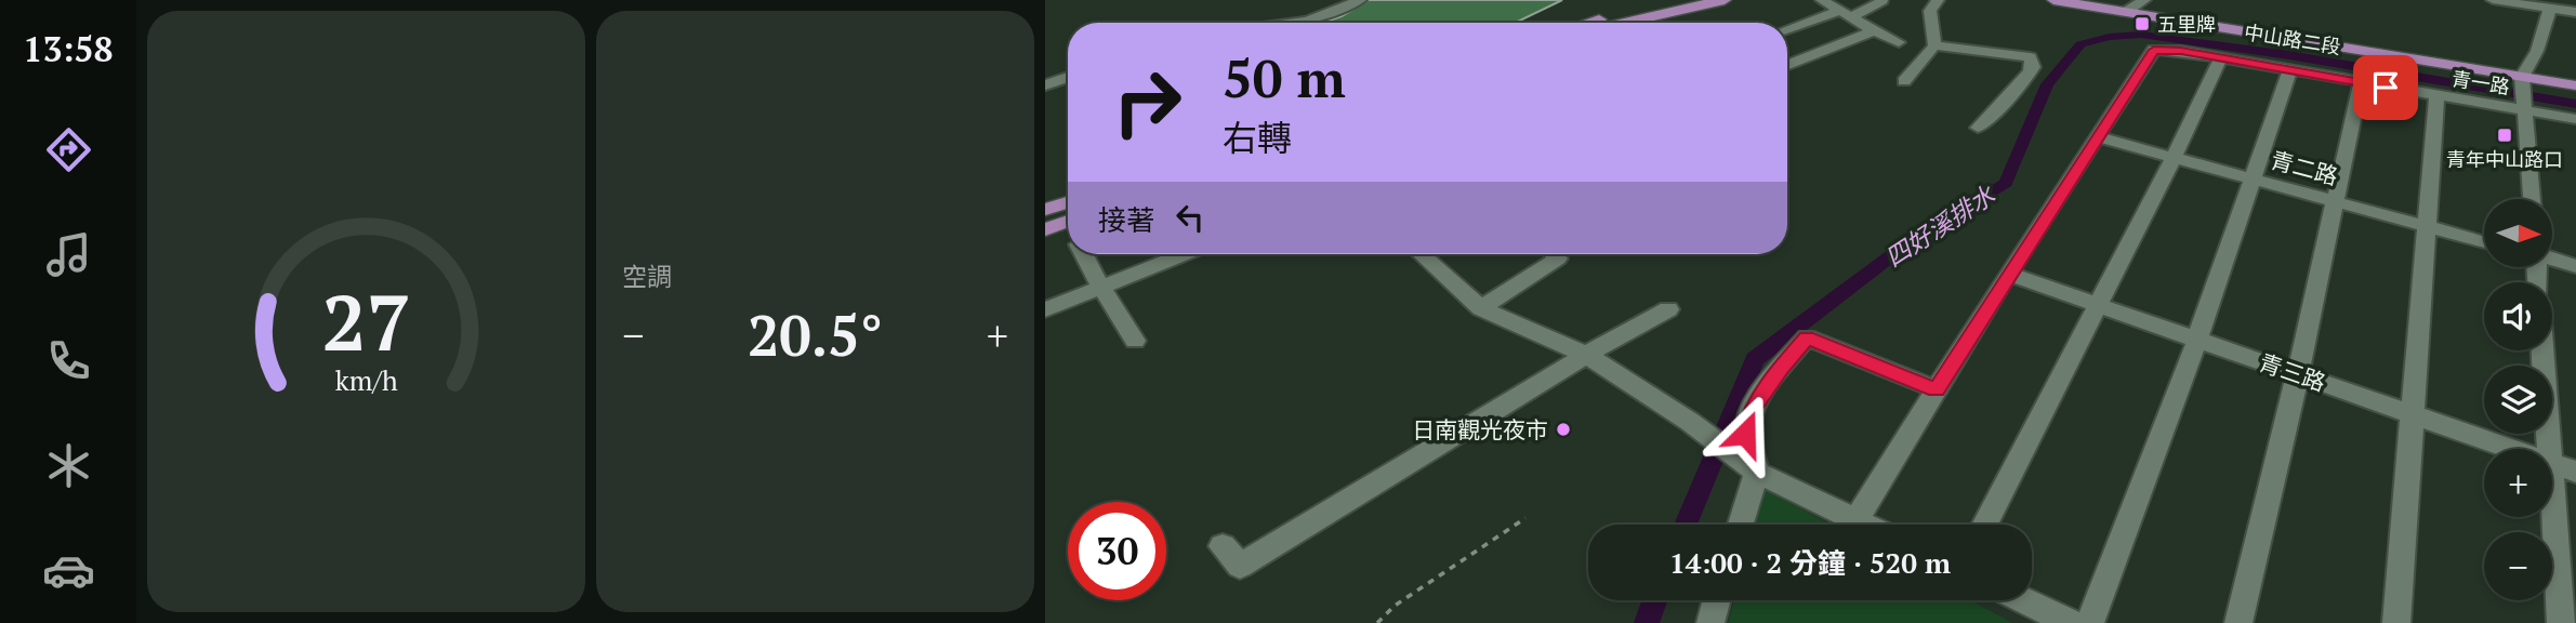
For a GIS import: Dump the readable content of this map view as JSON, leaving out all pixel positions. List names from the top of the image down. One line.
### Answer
{"streets":{"main road":["中山路二段"],"street":["青一路","青二路","青三路"]},"crossings":[["青一路","青二路"]],"water":["四好溪排水"],"places":{"transit":["五里牌","青年中山路口"],"other":["日南觀光夜市"]},"north":"right","page":{"tabs":"13:58","tile":"空調","turn":["50 m","右轉"],"then":"接著","map_buttons":["+","−"],"heat":["−","20.5°","+"],"limit":"30","trip":"14:00 · 2 分鐘 · 520 m","gauge":["27","km/h"]}}
